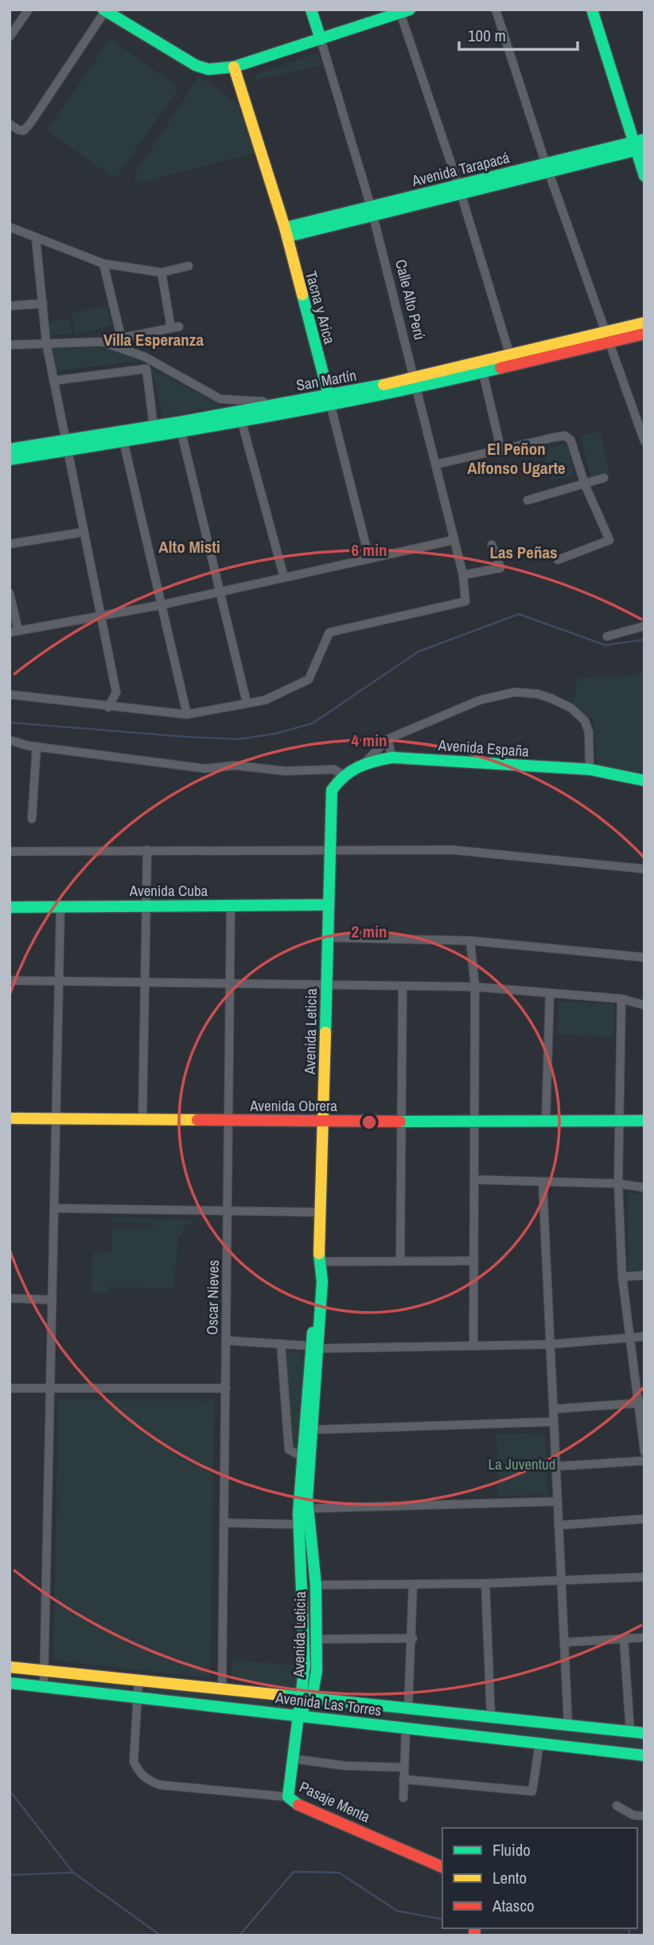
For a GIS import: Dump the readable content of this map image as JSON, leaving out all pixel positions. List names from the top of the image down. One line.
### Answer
{"streets":{"street":["Avenida Tarapacá","Calle Alto Perú","Tacna y Arica","San Martín","Avenida España","Avenida Cuba","Avenida Leticia","Avenida Obrera","Oscar Nieves","Avenida Las Torres","Pasaje Menta"]},"crossings":[["Avenida Tarapacá","Calle Alto Perú"],["Avenida Tarapacá","Tacna y Arica"],["Calle Alto Perú","San Martín"],["Tacna y Arica","San Martín"],["Avenida España","Avenida Leticia"],["Avenida Cuba","Avenida Leticia"],["Avenida Cuba","Oscar Nieves"],["Avenida Leticia","Avenida Obrera"],["Avenida Leticia","Avenida Las Torres"],["Avenida Leticia","Pasaje Menta"],["Avenida Obrera","Oscar Nieves"],["Oscar Nieves","Avenida Las Torres"],["Avenida Las Torres","Pasaje Menta"]],"districts":["Villa Esperanza","El Peñon Alfonso Ugarte","Alto Misti","Las Peñas"],"parks":["La Juventud"],"legend":["Fluido","Lento","Atasco"],"scale_bar":"100 m","rings":["6 min","4 min","2 min"]}
